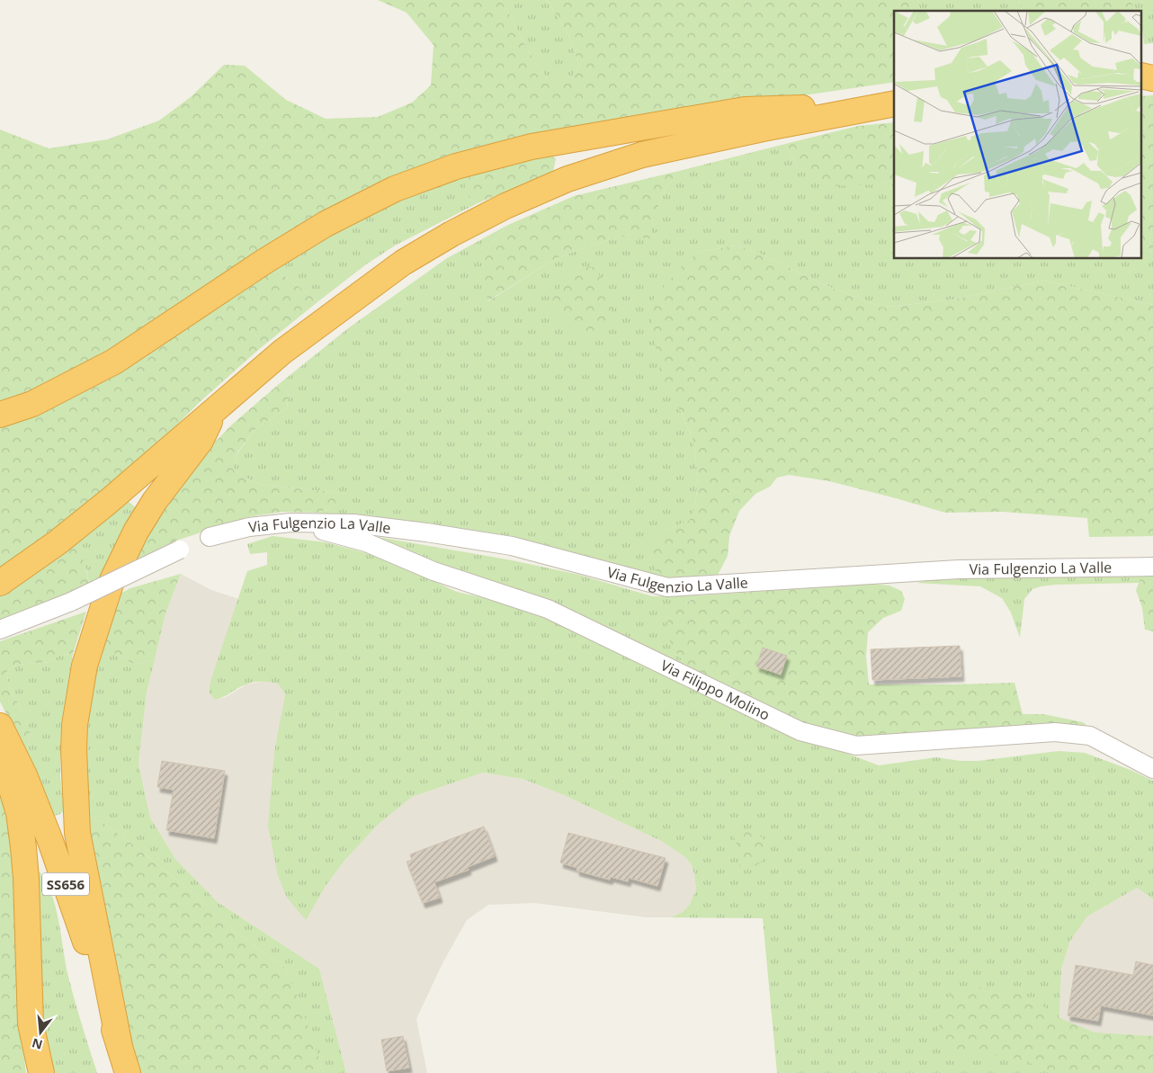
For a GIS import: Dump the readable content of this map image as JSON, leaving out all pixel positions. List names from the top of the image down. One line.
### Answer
{"streets":{"highway":["SS656"],"street":["Via Fulgenzio La Valle","Via Filippo Molino"]},"crossings":[["Via Fulgenzio La Valle","Via Filippo Molino"]],"north":"bottom"}
